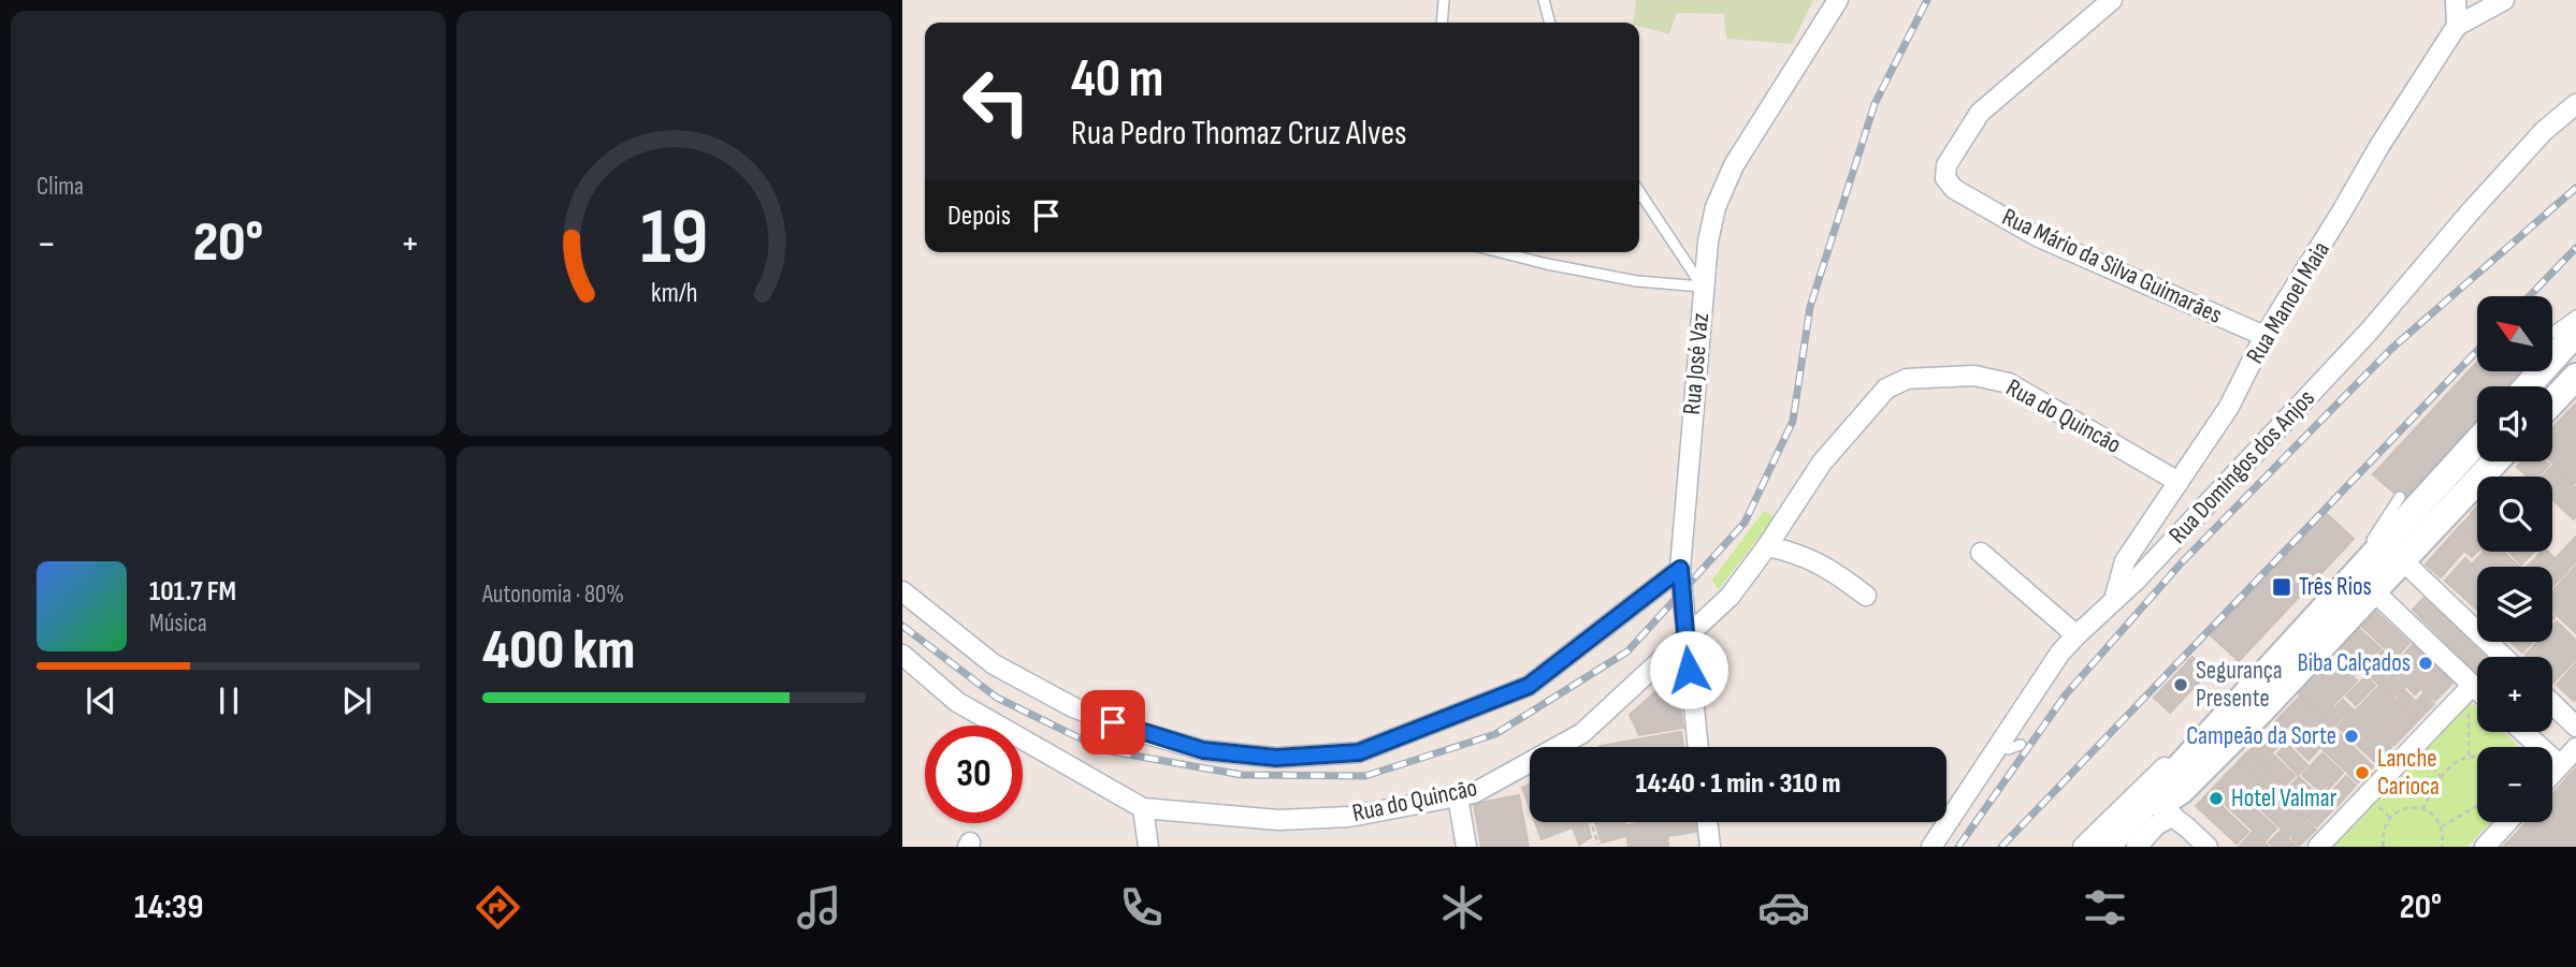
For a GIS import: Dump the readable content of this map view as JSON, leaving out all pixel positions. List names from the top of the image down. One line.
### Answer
{"streets":{"street":["Rua Mário da Silva Guimarães","Rua Manoel Maia","Rua José Vaz","Rua do Quincão","Rua Domingos dos Anjos"]},"crossings":[["Rua Mário da Silva Guimarães","Rua Manoel Maia"],["Rua Manoel Maia","Rua do Quincão"],["Rua Manoel Maia","Rua Domingos dos Anjos"],["Rua José Vaz","Rua do Quincão"]],"places":{"transit":["Três Rios"],"other":["Biba Calçados","Segurança Presente","Campeão da Sorte","Lanche Carioca","Hotel Valmar"]},"north":"top left","page":{"tile":["Clima",["Autonomia · 80%","400 km"]],"turn":["40 m","Rua Pedro Thomaz Cruz Alves"],"then":"Depois","heat":["−","20°","+"],"map_buttons":["+","−"],"song":["101.7 FM","Música"],"limit":"30","trip":"14:40 · 1 min · 310 m","tabs":["14:39","20°"],"gauge":["19","km/h"]}}
